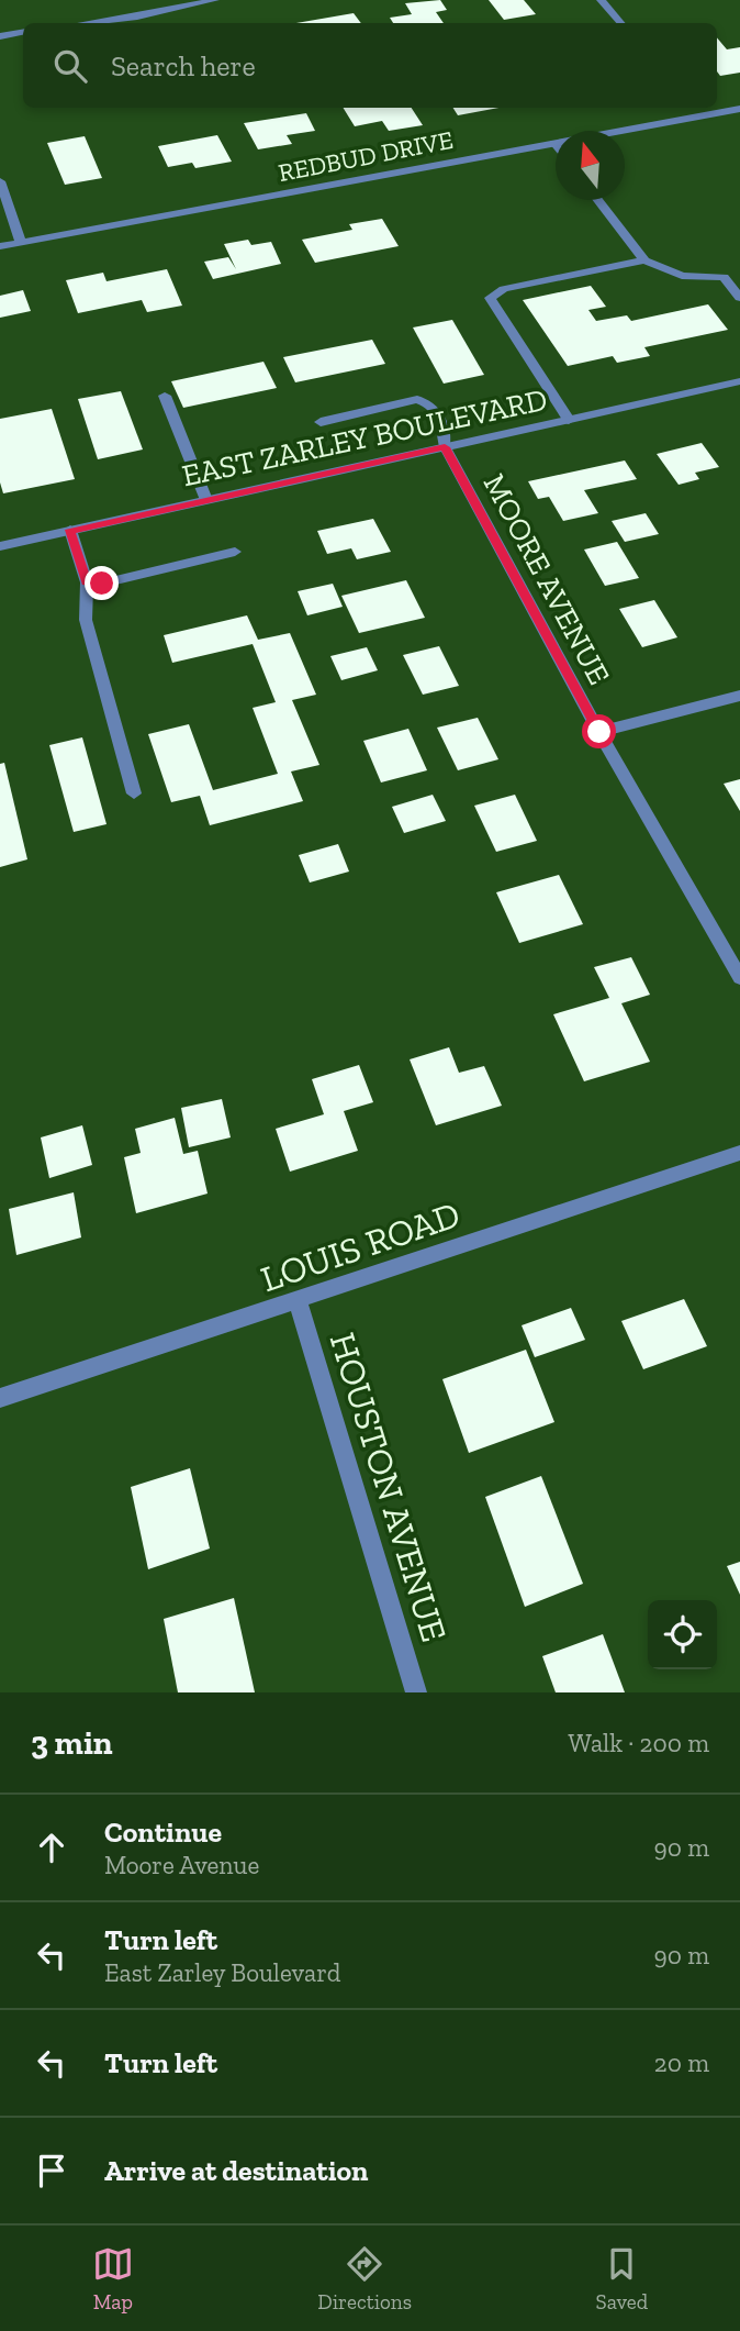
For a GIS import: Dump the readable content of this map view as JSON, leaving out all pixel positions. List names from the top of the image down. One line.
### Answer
{"streets":{"street":["REDBUD DRIVE","EAST ZARLEY BOULEVARD","MOORE AVENUE","LOUIS ROAD","HOUSTON AVENUE"]},"crossings":[["EAST ZARLEY BOULEVARD","MOORE AVENUE"],["LOUIS ROAD","HOUSTON AVENUE"]],"north":"top","page":{"search":"Search here","heading":["3 min","Walk · 200 m"],"list":[["Continue","Moore Avenue","90 m"],["Turn left","East Zarley Boulevard","90 m"],["Turn left","20 m"],"Arrive at destination"],"nav":["Map","Directions","Saved"]}}
